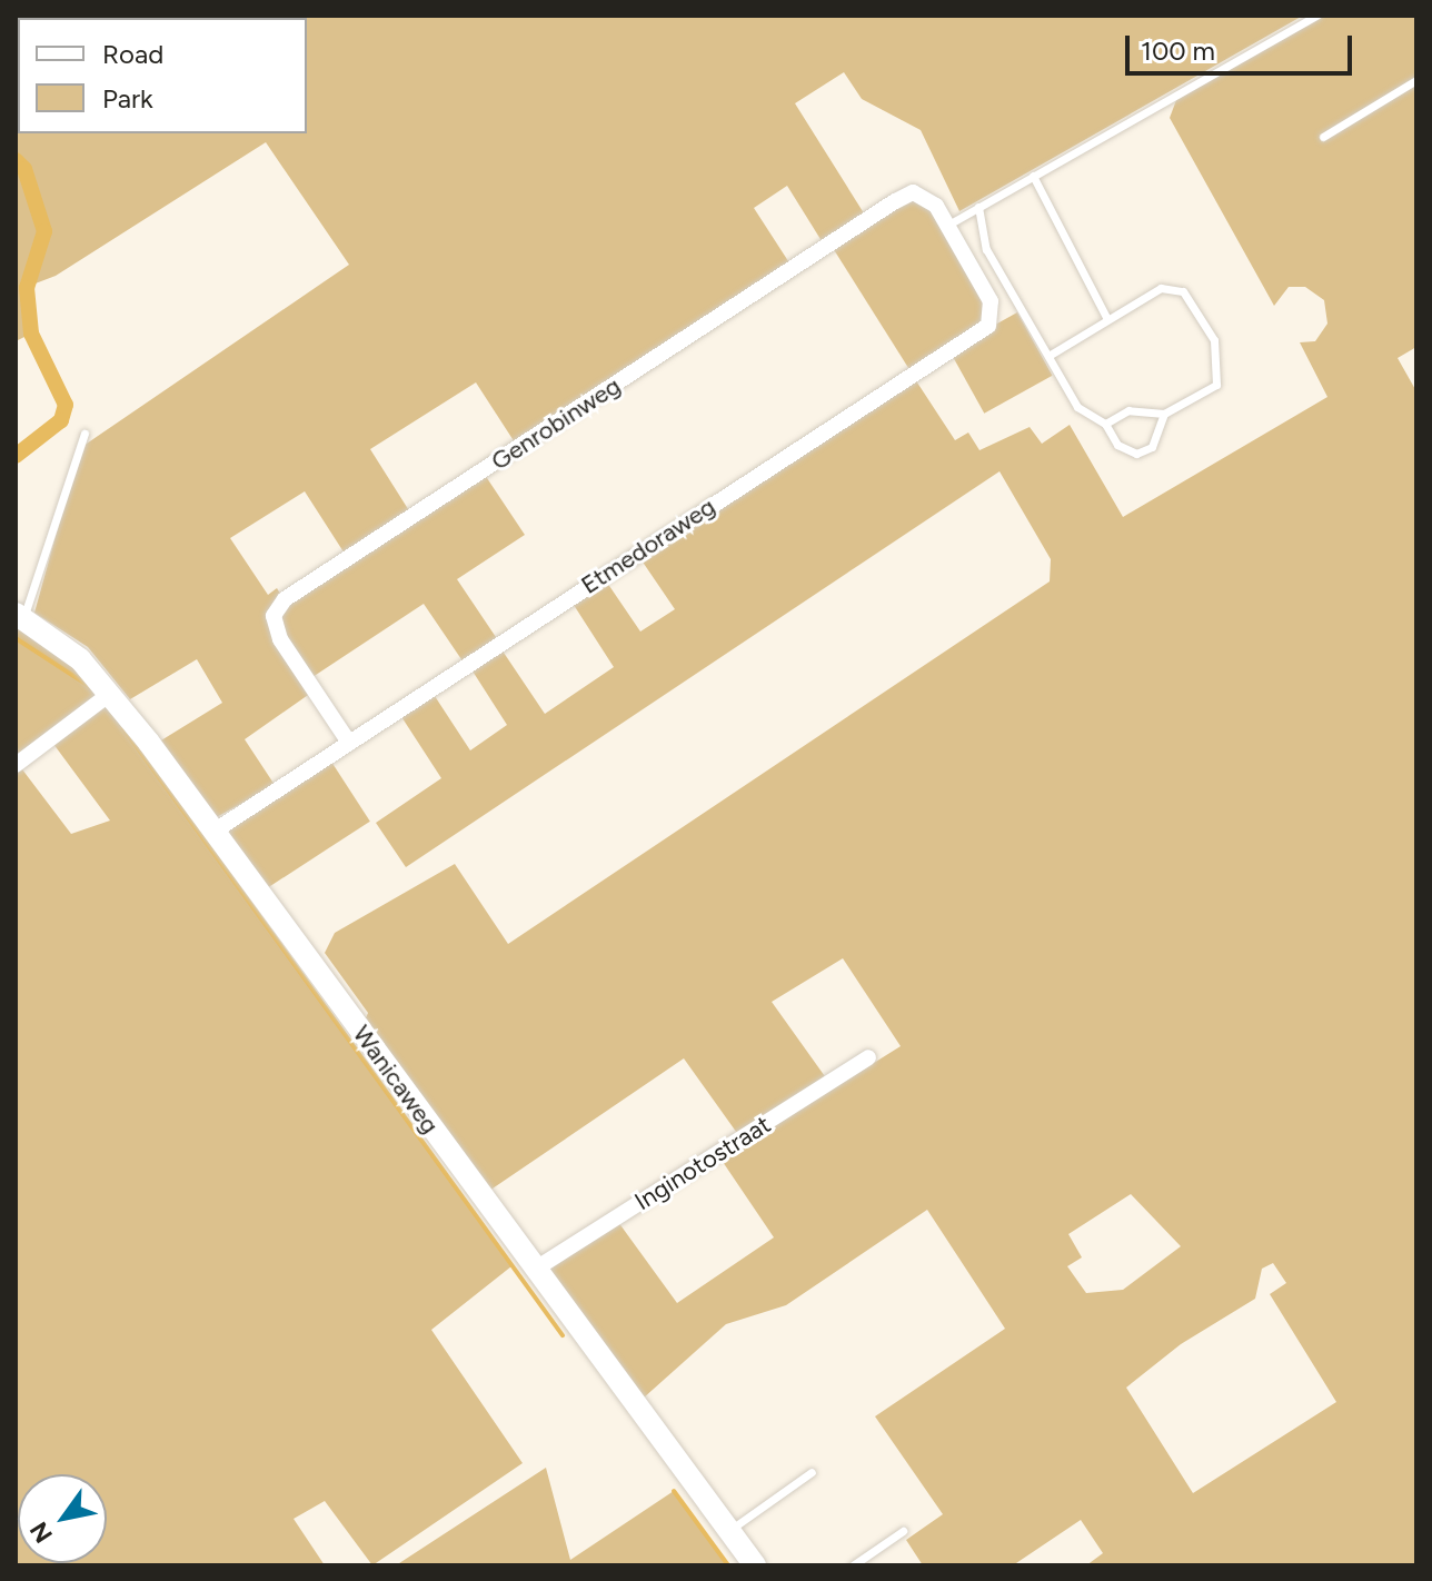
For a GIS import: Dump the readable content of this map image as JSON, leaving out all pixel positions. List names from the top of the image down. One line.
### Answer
{"streets":{"street":["Genrobinweg","Etmedoraweg","Wanicaweg","Inginotostraat"]},"crossings":[["Genrobinweg","Etmedoraweg"],["Etmedoraweg","Wanicaweg"],["Wanicaweg","Inginotostraat"]],"legend":["Road","Park"],"scale_bar":"100 m","north":"bottom left"}
